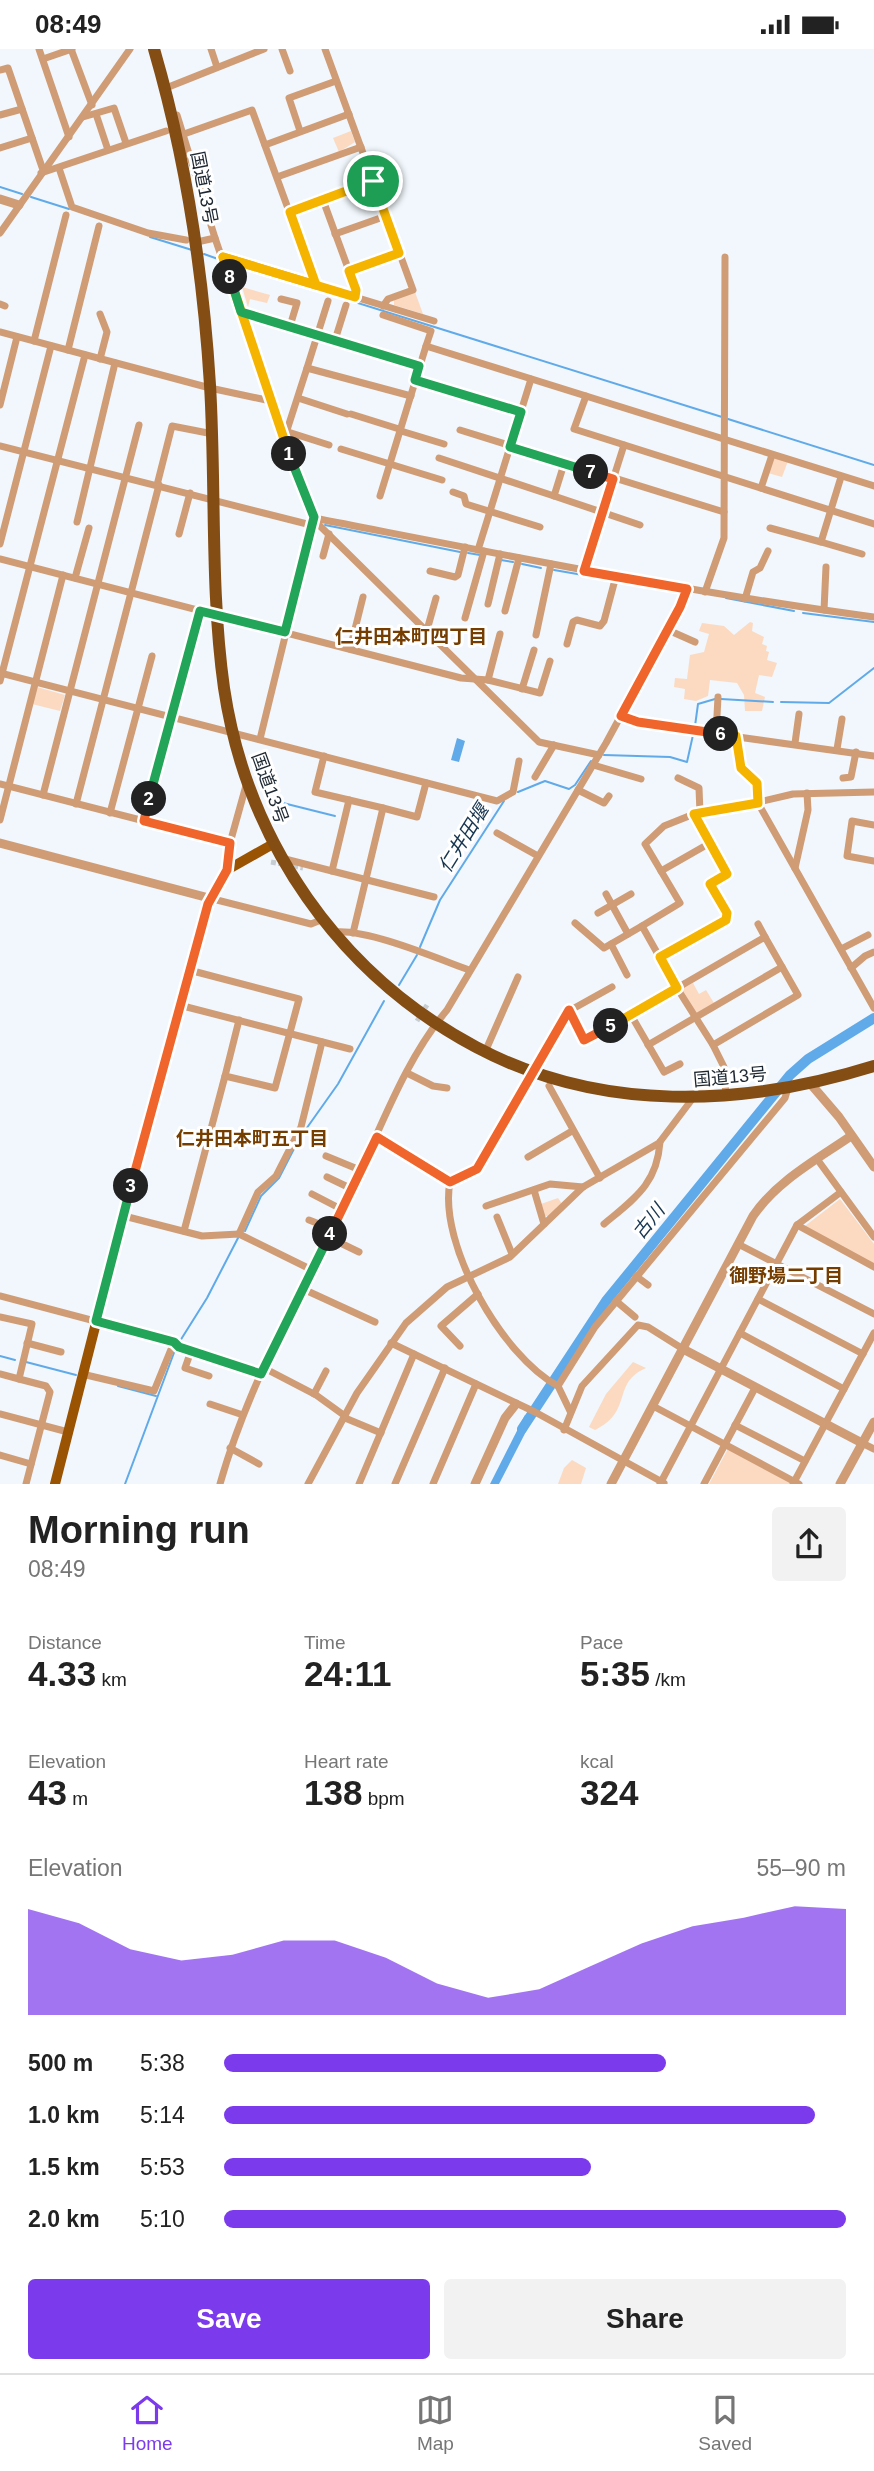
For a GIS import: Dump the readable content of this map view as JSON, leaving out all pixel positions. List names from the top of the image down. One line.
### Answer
{"streets":{"highway":["国道13号"]},"districts":["仁井田本町四丁目","仁井田本町五丁目","御野場二丁目"],"water":["仁井田堰","古川"],"page":{"status":"08:49","pins":["8","1","7","6","2","5","3","4"],"heading":["Morning run","08:49"],"stats":[["Distance","4.33 km"],["Time","24:11"],["Pace","5:35 /km"],["Elevation","43 m"],["Heart rate","138 bpm"],["kcal","324"]],"chart":["Elevation","55–90 m"],"list":[{"name":"500 m","note":"5:38"},{"name":"1.0 km","note":"5:14"},{"name":"1.5 km","note":"5:53"},{"name":"2.0 km","note":"5:10"}],"buttons":["Save","Share"],"tabs":["Home","Map","Saved"]}}
